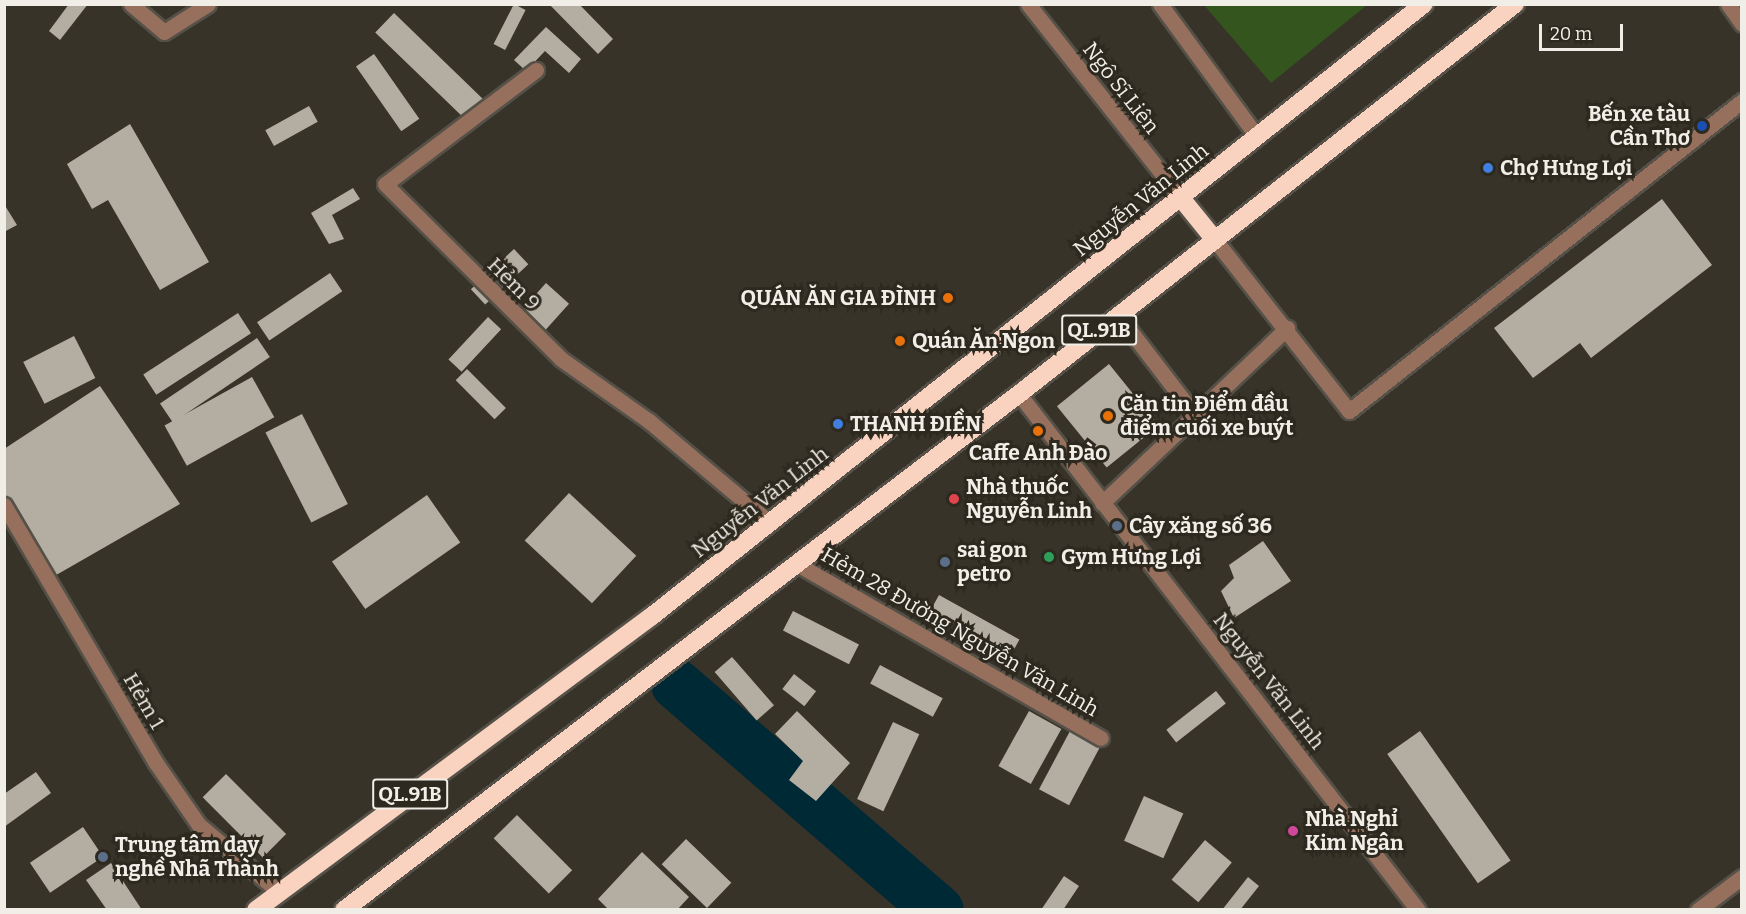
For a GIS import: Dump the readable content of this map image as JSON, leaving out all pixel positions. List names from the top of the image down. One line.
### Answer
{"streets":{"highway":["Nguyễn Văn Linh","QL.91B"],"street":["Ngô Sĩ Liên","Hẻm 9","Hẻm 28 Đường Nguyễn Văn Linh","Hẻm 1"]},"crossings":[["Ngô Sĩ Liên","Nguyễn Văn Linh"],["Nguyễn Văn Linh","Hẻm 9"],["Nguyễn Văn Linh","QL.91B"],["Nguyễn Văn Linh","Hẻm 1"],["QL.91B","Hẻm 28 Đường Nguyễn Văn Linh"]],"places":["Bến xe tàu Cần Thơ","Chợ Hưng Lợi","QUÁN ĂN GIA ĐÌNH","Quán Ăn Ngon","Căn tin Điểm đầu điểm cuối xe buýt","THANH ĐIỀN","Caffe Anh Đào","Nhà thuốc Nguyễn Linh","Cây xăng số 36","Gym Hưng Lợi","sai gon petro","Nhà Nghỉ Kim Ngân","Trung tâm dạy nghề Nhã Thành"],"scale_bar":"20 m"}
